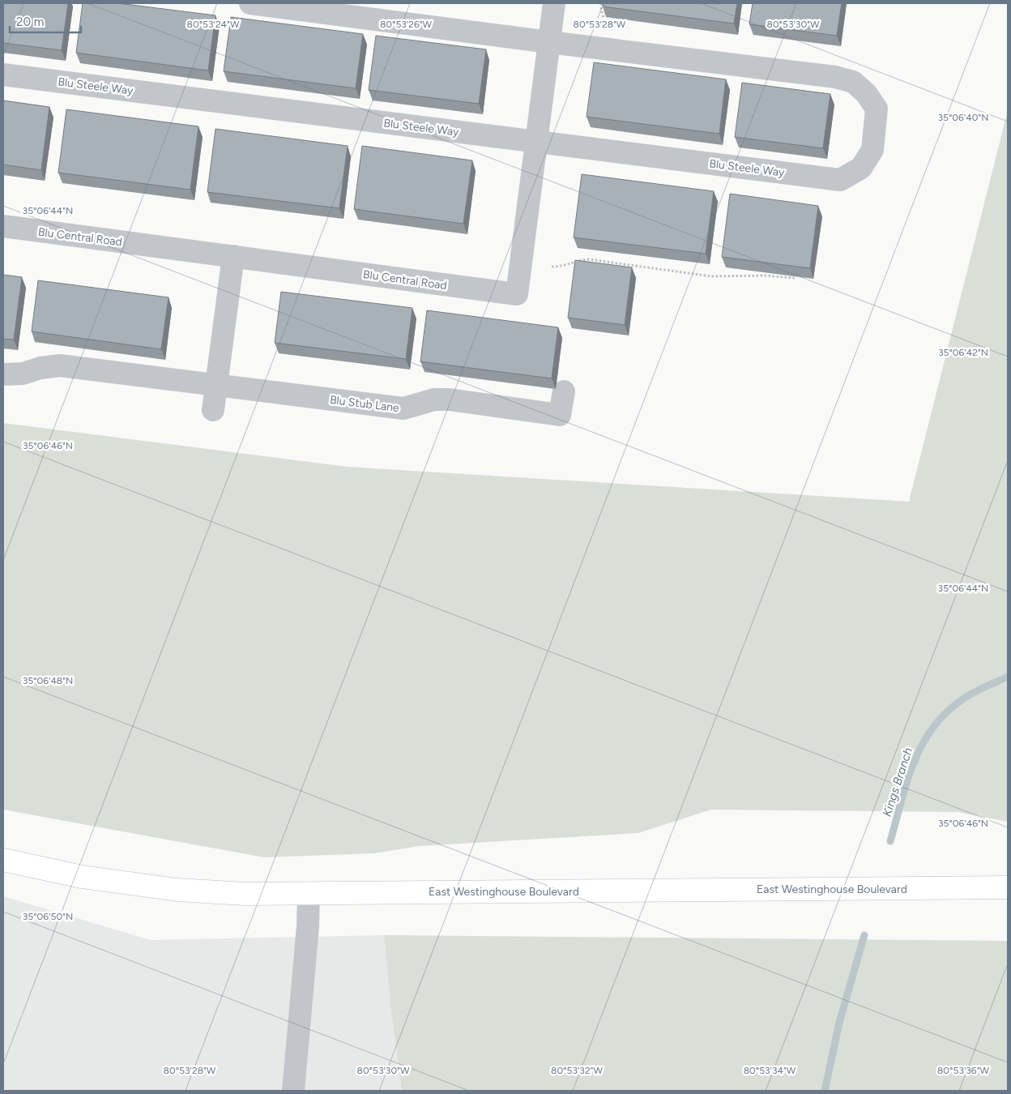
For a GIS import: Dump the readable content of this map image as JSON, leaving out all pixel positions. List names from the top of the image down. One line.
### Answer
{"streets":{"main road":["East Westinghouse Boulevard"],"street":["Blu Steele Way","Blu Central Road","Blu Stub Lane"]},"crossings":[["Blu Steele Way","Blu Central Road"]],"water":["Kings Branch"],"scale_bar":"20 m","coordinates":["80°53'24\"W","80°53'26\"W","80°53'28\"W","80°53'30\"W","35°06'40\"N","35°06'44\"N","35°06'42\"N","35°06'46\"N","35°06'48\"N","35°06'50\"N","80°53'32\"W","80°53'34\"W","80°53'36\"W"]}
